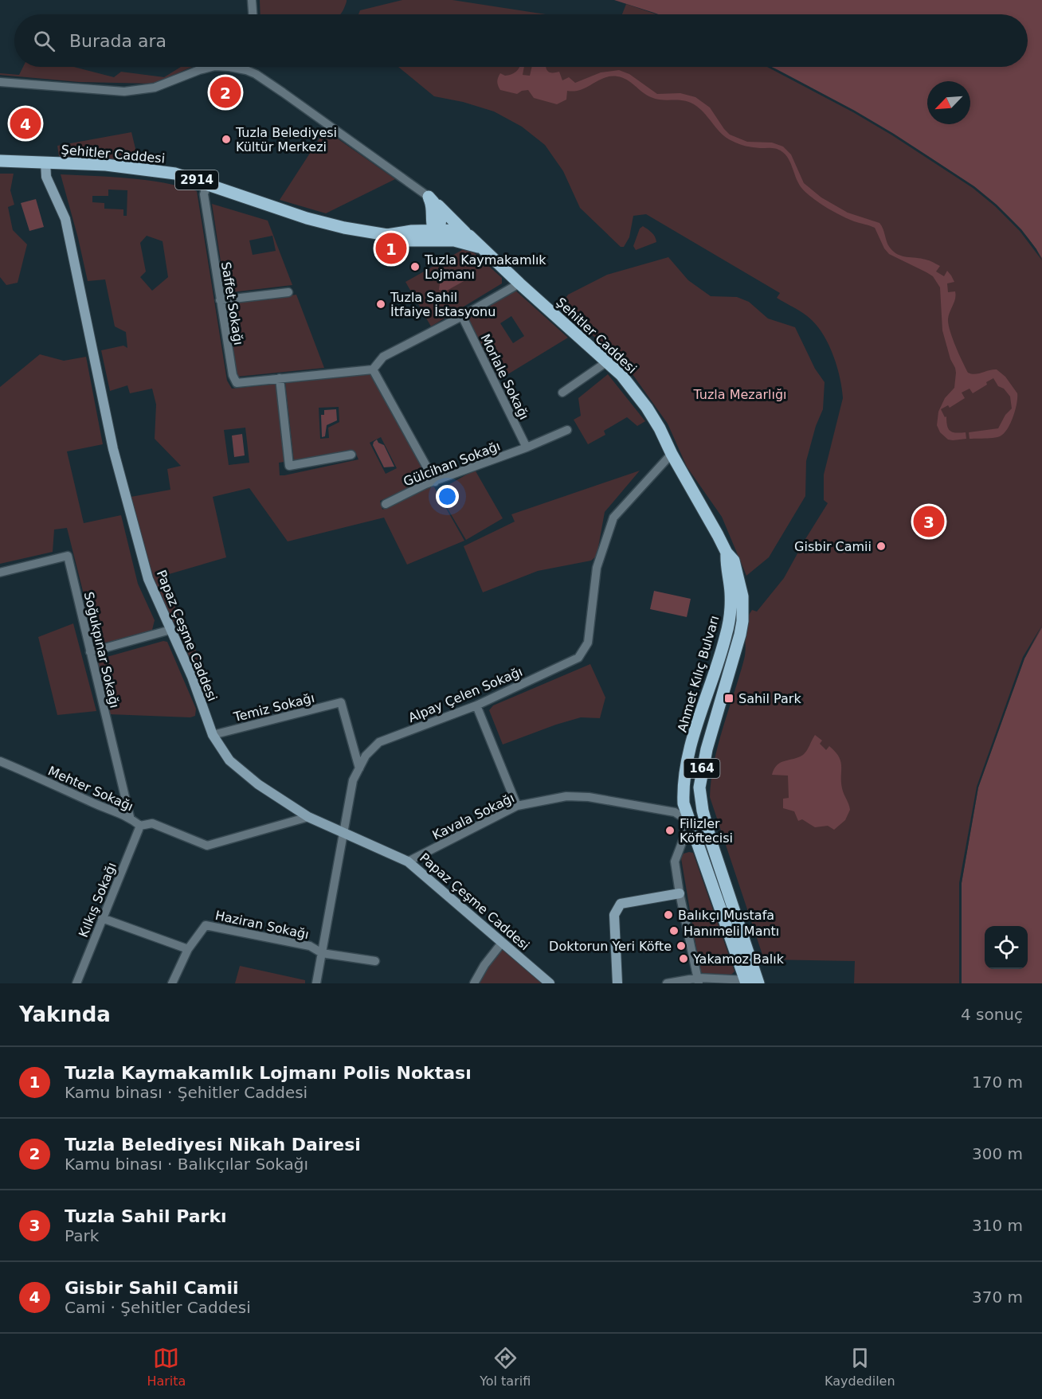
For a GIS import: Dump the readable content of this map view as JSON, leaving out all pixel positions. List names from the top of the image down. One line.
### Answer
{"streets":{"main road":["Şehitler Caddesi","2914","Ahmet Kılıç Bulvarı","164"],"street":["Saffet Sokağı","Morlale Sokağı","Gülcihan Sokağı","Papaz Çeşme Caddesi","Soğukpınar Sokağı","Alpay Çelen Sokağı","Temiz Sokağı","Mehter Sokağı","Kavala Sokağı","Kılkış Sokağı","Haziran Sokağı"]},"crossings":[["Şehitler Caddesi","Saffet Sokağı"],["Şehitler Caddesi","Papaz Çeşme Caddesi"],["Şehitler Caddesi","Ahmet Kılıç Bulvarı"],["Şehitler Caddesi","Alpay Çelen Sokağı"],["Şehitler Caddesi","164"],["Morlale Sokağı","Gülcihan Sokağı"],["Papaz Çeşme Caddesi","Alpay Çelen Sokağı"],["Papaz Çeşme Caddesi","Temiz Sokağı"],["Papaz Çeşme Caddesi","Mehter Sokağı"],["Papaz Çeşme Caddesi","Kavala Sokağı"],["Soğukpınar Sokağı","Mehter Sokağı"],["Ahmet Kılıç Bulvarı","164"],["Ahmet Kılıç Bulvarı","Kavala Sokağı"],["Alpay Çelen Sokağı","Temiz Sokağı"],["Alpay Çelen Sokağı","Haziran Sokağı"],["Mehter Sokağı","Kılkış Sokağı"]],"parks":["Tuzla Mezarlığı"],"places":{"other":["Tuzla Belediyesi Kültür Merkezi","Tuzla Kaymakamlık Lojmanı","Tuzla Sahil İtfaiye İstasyonu","Gisbir Camii","Filizler Köftecisi","Balıkçı Mustafa","Hanımeli Mantı","Doktorun Yeri Köfte","Yakamoz Balık"],"transit":["Sahil Park"]},"north":"bottom left","page":{"search":"Burada ara","pins":["2","4","1","3"],"heading":["Yakında","4 sonuç"],"list":[{"mark":"1","name":"Tuzla Kaymakamlık Lojmanı Polis Noktası","note":"Kamu binası · Şehitler Caddesi","value":"170 m"},{"mark":"2","name":"Tuzla Belediyesi Nikah Dairesi","note":"Kamu binası · Balıkçılar Sokağı","value":"300 m"},{"mark":"3","name":"Tuzla Sahil Parkı","note":"Park","value":"310 m"},{"mark":"4","name":"Gisbir Sahil Camii","note":"Cami · Şehitler Caddesi","value":"370 m"}],"nav":["Harita","Yol tarifi","Kaydedilen"]}}
